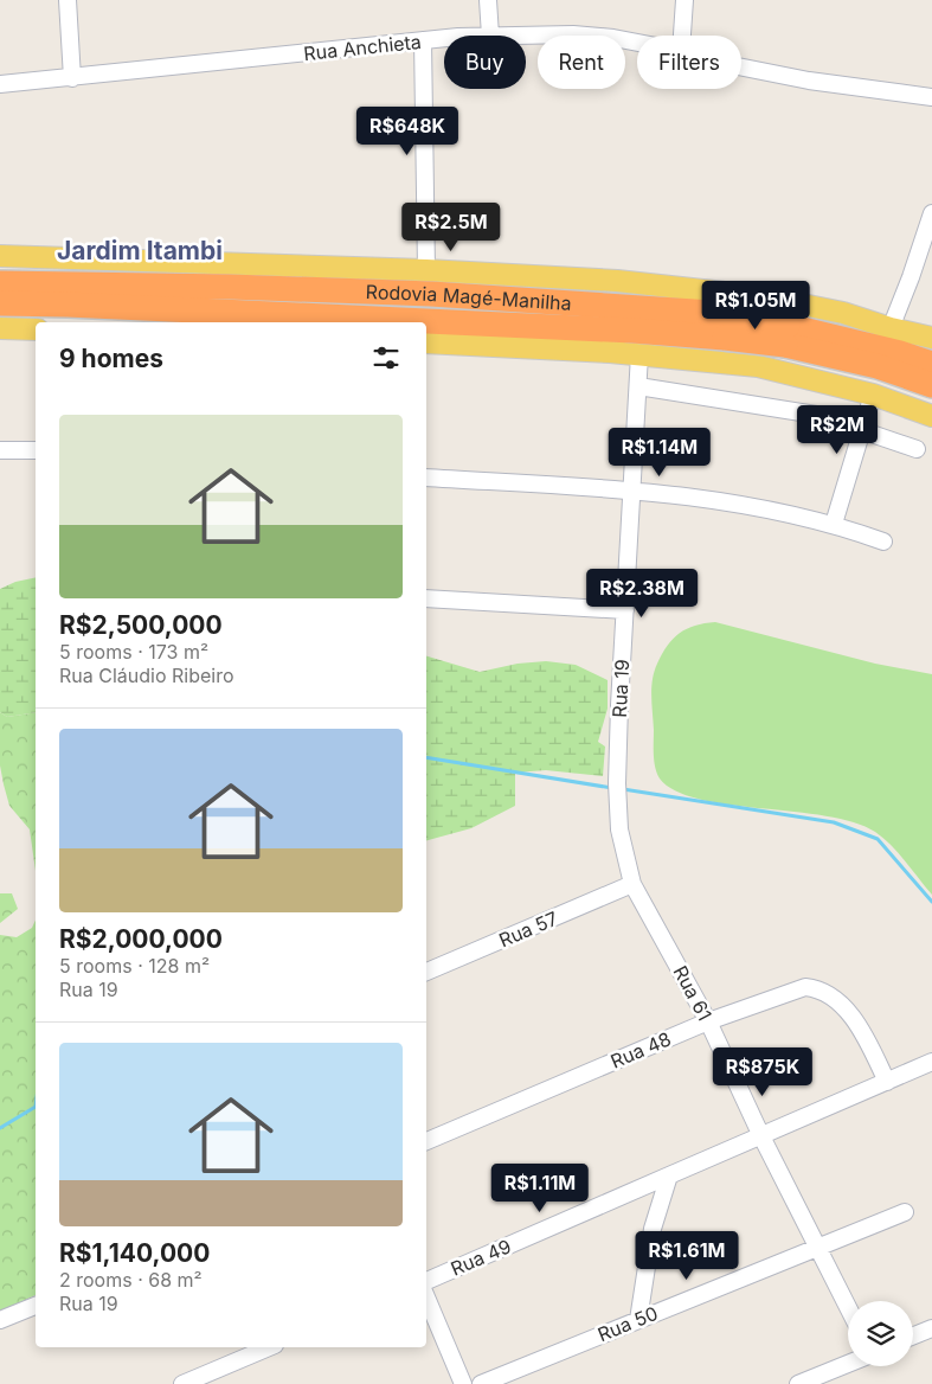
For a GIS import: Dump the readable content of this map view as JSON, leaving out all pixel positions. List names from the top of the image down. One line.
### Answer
{"streets":{"highway":["Rodovia Magé-Manilha"],"street":["Rua Anchieta","Rua 19","Rua 57","Rua 61","Rua 48","Rua 49","Rua 50"]},"crossings":[["Rua 19","Rua 57"],["Rua 19","Rua 61"],["Rua 57","Rua 61"],["Rua 61","Rua 48"],["Rua 61","Rua 50"]],"districts":["Jardim Itambi"],"page":{"chip":["Buy","Rent","Filters"],"price":["R$648K","R$2.5M","R$1.05M","R$2M","R$1.14M","R$2.38M","R$875K","R$1.11M","R$1.61M"],"heading":"9 homes","list":[{"name":"R$2,500,000","note":"5 rooms · 173 m² · Rua Cláudio Ribeiro"},{"name":"R$2,000,000","note":"5 rooms · 128 m² · Rua 19"},{"name":"R$1,140,000","note":"2 rooms · 68 m² · Rua 19"}]}}
